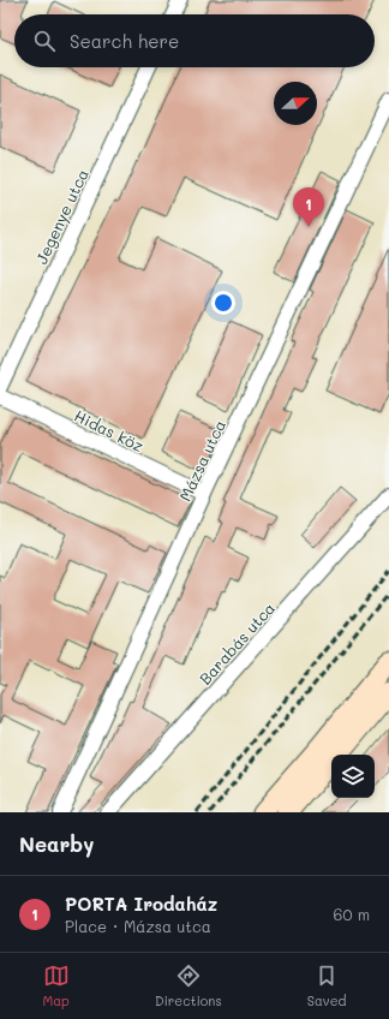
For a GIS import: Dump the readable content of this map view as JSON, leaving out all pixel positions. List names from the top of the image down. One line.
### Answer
{"streets":{"street":["Jegenye utca","Hidas köz","Mázsa utca","Barabás utca"]},"crossings":[["Hidas köz","Mázsa utca"]],"north":"right","page":{"search":"Search here","pins":"1","heading":"Nearby","list":[{"mark":"1","name":"PORTA Irodaház","note":"Place · Mázsa utca","value":"60 m"}],"nav":["Map","Directions","Saved"]}}
